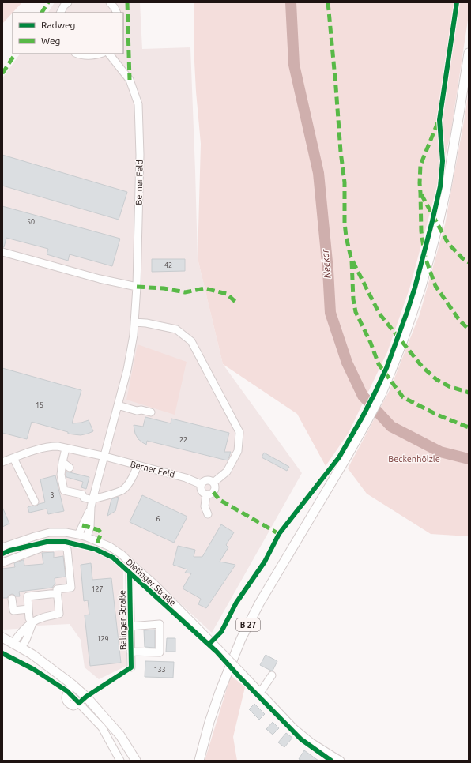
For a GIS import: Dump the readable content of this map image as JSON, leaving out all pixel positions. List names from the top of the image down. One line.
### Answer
{"streets":{"main road":["B 27"],"street":["Berner Feld","Dietinger Straße","Balinger Straße"]},"crossings":[["Berner Feld","Dietinger Straße"],["Dietinger Straße","Balinger Straße"]],"water":["Neckar"],"parks":["Beckenhölzle"],"house_numbers":["50","42","15","22","3","6","127","129","133"],"legend":["Radweg","Weg"]}
